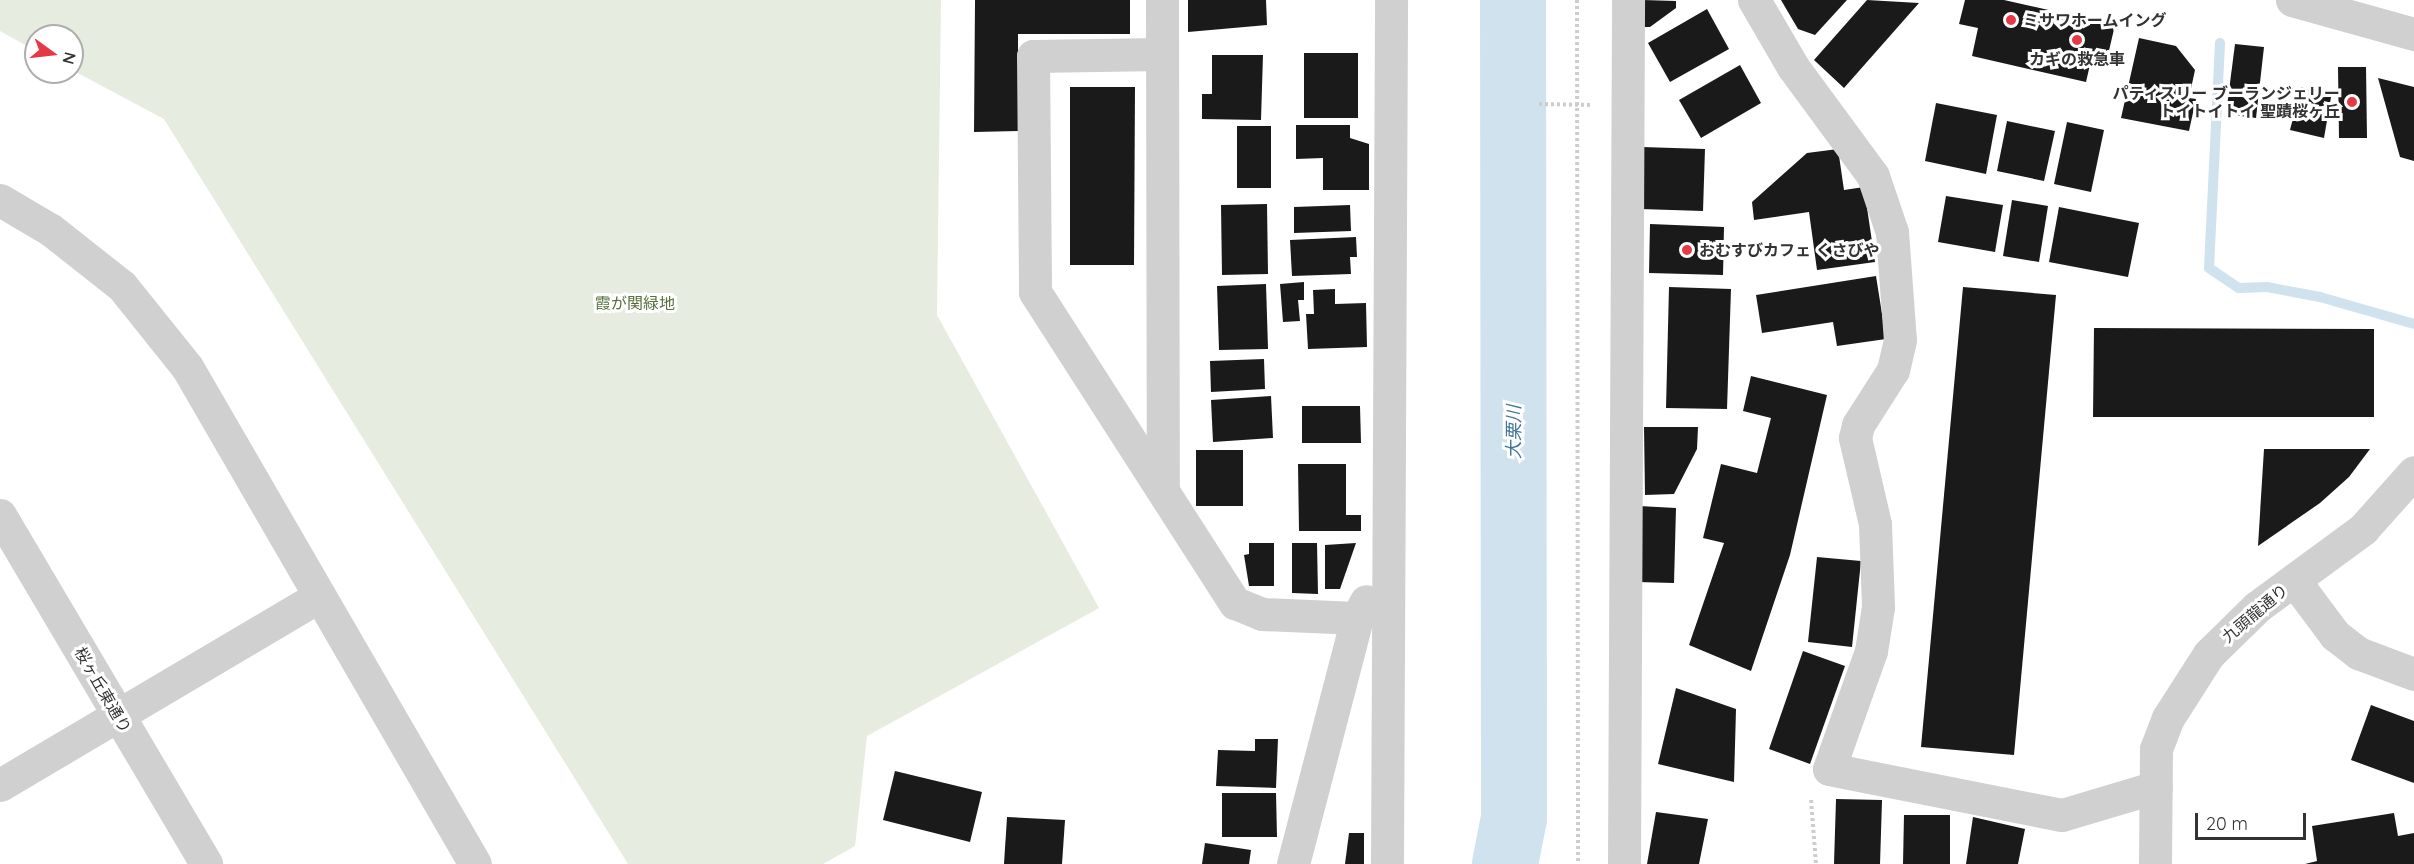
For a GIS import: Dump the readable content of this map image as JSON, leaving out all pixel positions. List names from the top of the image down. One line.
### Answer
{"streets":{"street":["九頭龍通り","桜ヶ丘東通り"]},"water":["大栗川"],"parks":["霞が関緑地"],"places":["ミサワホームイング","カギの救急車","パティスリー ブーランジェリー トイトイトイ 聖蹟桜ヶ丘","おむすびカフェ くさびや"],"scale_bar":"20 m","north":"right"}
